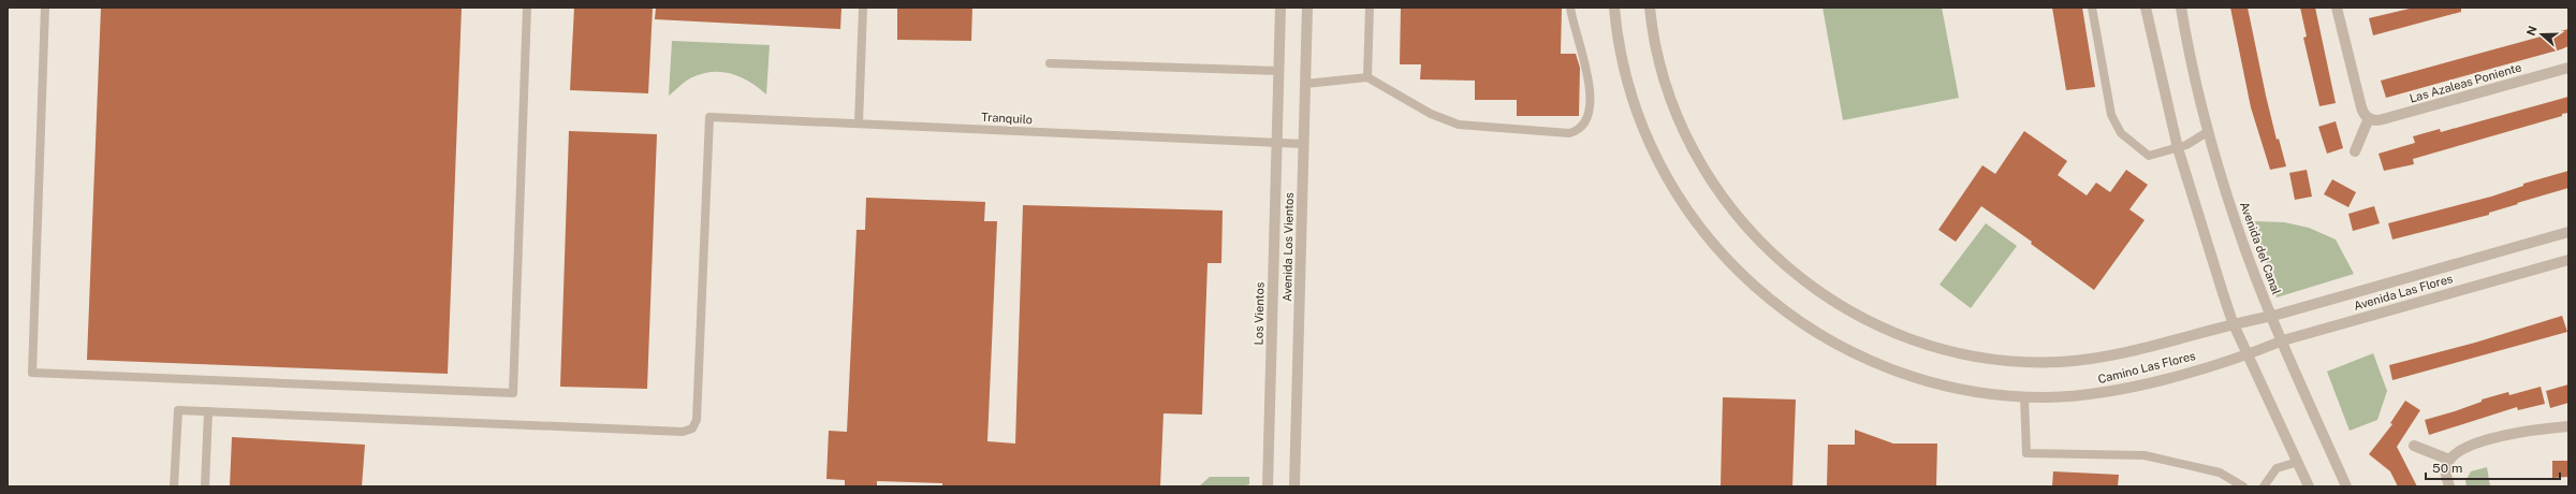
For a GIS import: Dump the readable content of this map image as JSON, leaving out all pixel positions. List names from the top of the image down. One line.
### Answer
{"streets":{"street":["Las Azaleas Poniente","Avenida Los Vientos","Avenida del Canal","Avenida Las Flores","Los Vientos","Camino Las Flores"],"lane":["Tranquilo"]},"crossings":[["Tranquilo","Avenida Los Vientos"],["Tranquilo","Los Vientos"],["Avenida del Canal","Avenida Las Flores"],["Avenida del Canal","Camino Las Flores"],["Avenida Las Flores","Camino Las Flores"]],"scale_bar":"50 m","north":"left"}
